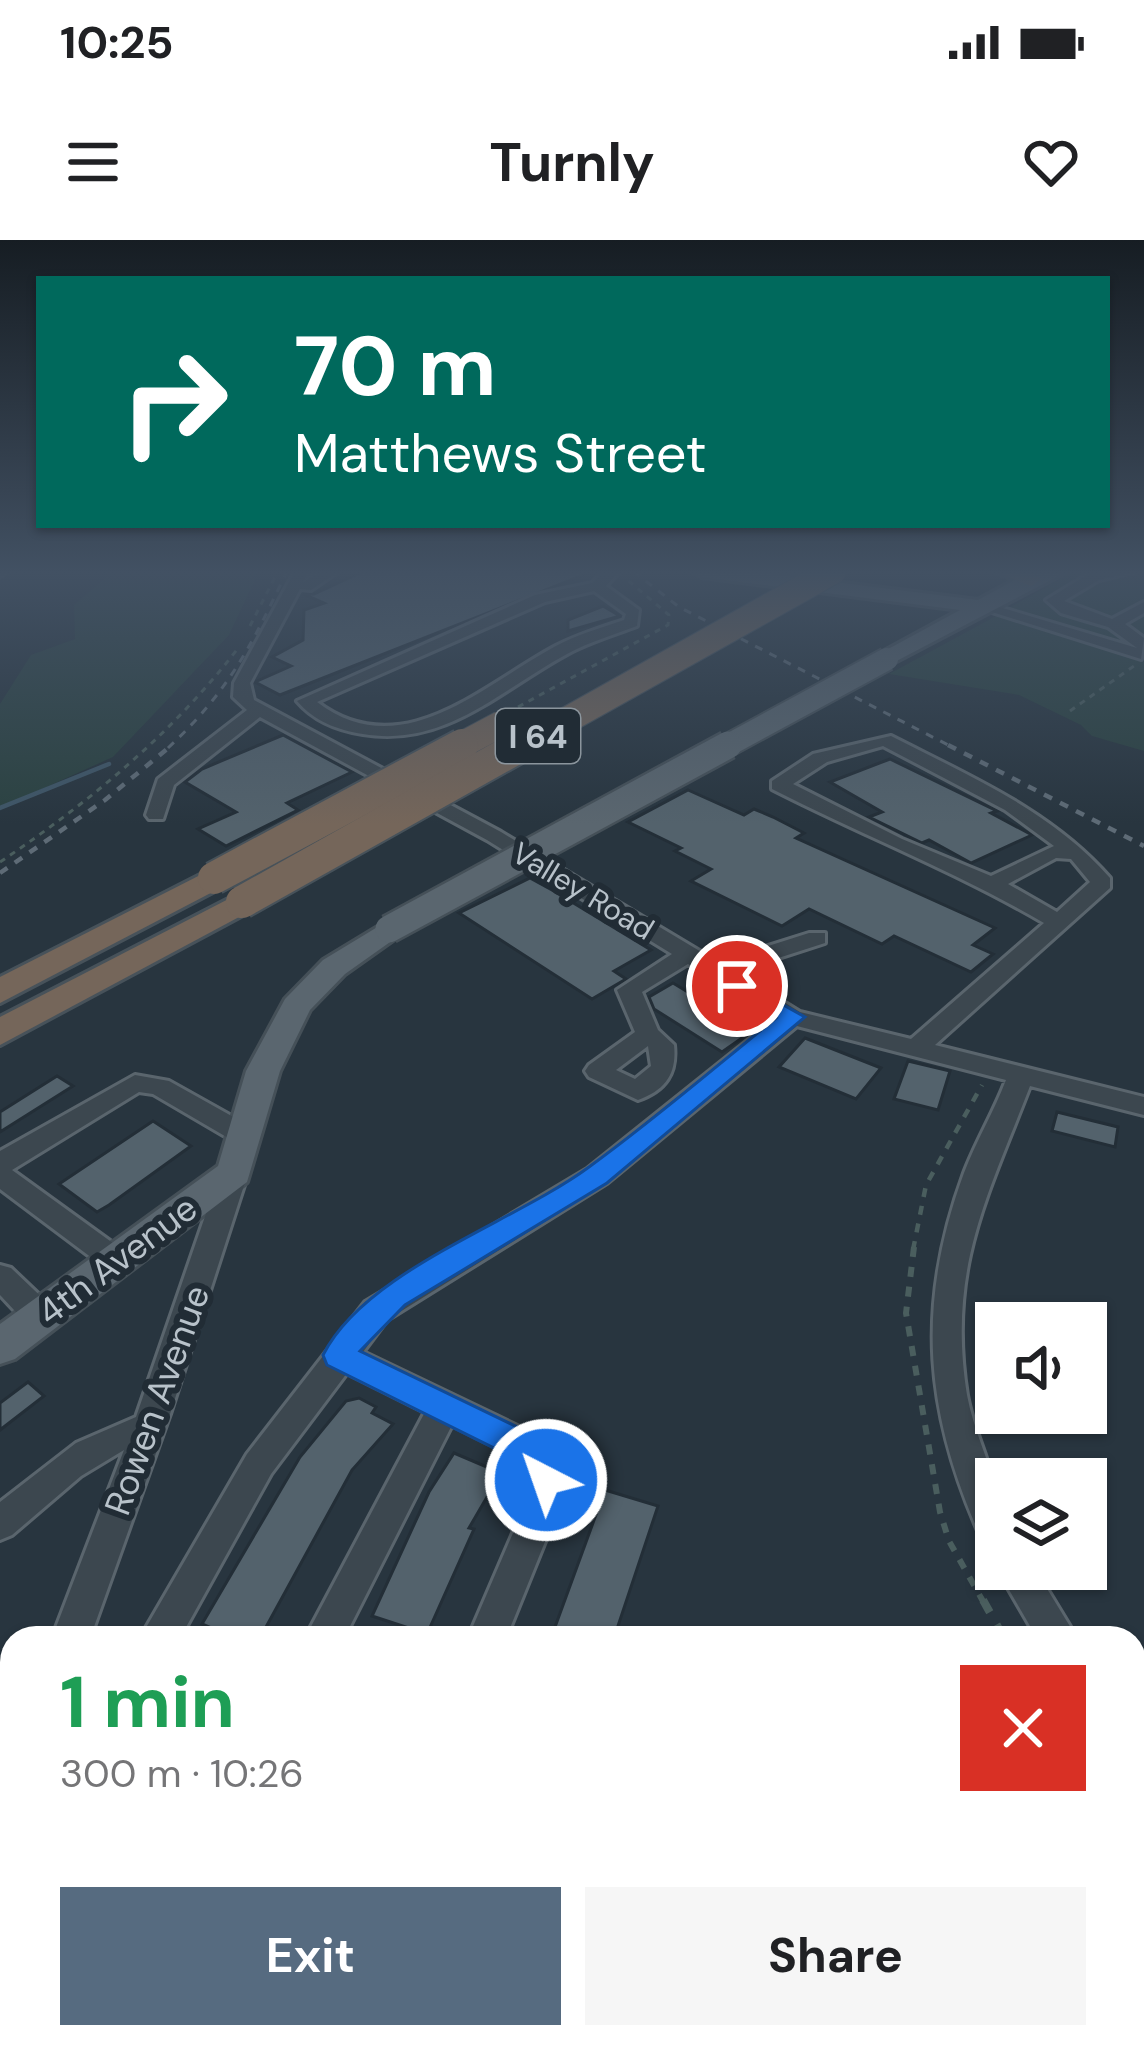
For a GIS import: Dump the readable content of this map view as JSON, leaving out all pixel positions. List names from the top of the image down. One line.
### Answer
{"streets":{"highway":["I 64"],"main road":["4th Avenue","Rowen Avenue"],"street":["Valley Road"]},"crossings":[["4th Avenue","Rowen Avenue"]],"page":{"status":"10:25","header":"Turnly","turn":["70 m","Matthews Street"],"heading":["1 min","300 m · 10:26"],"buttons":["Exit","Share"]}}
